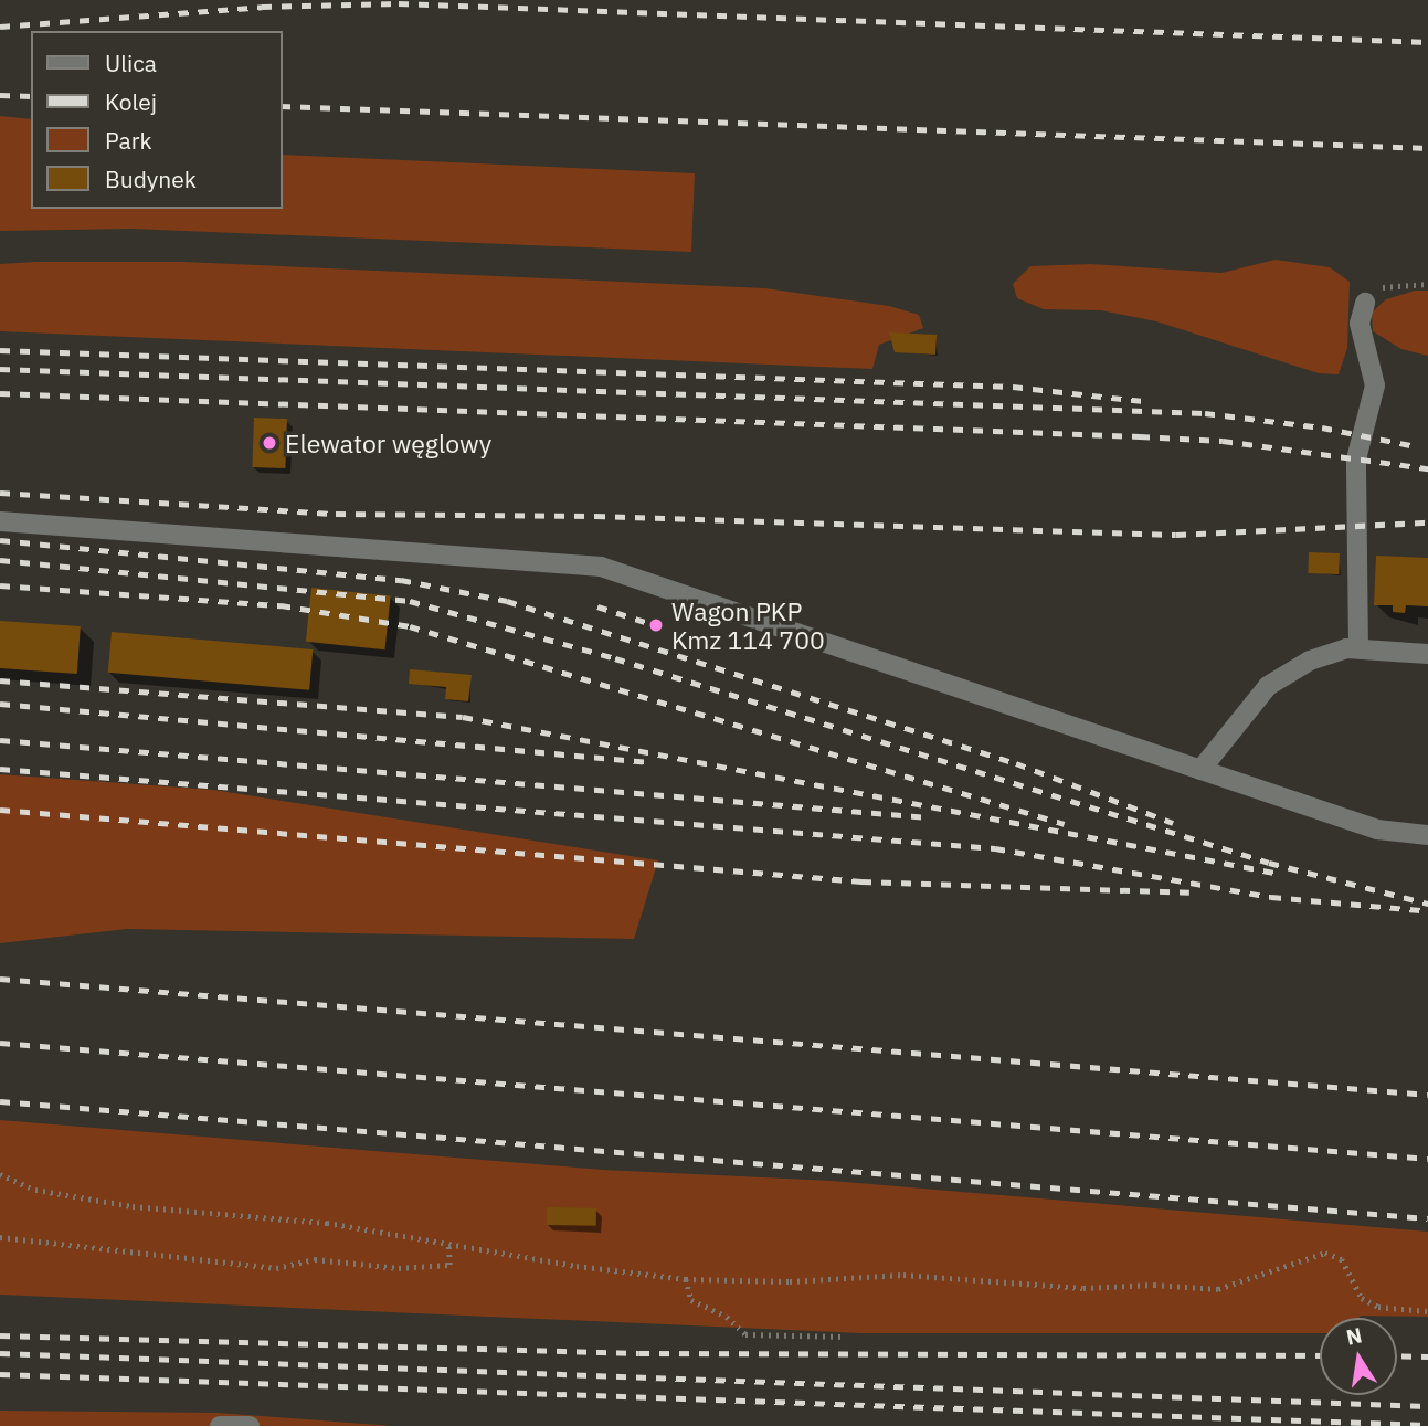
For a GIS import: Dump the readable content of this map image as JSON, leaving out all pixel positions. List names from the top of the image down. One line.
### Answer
{"places":["Elewator węglowy","Wagon PKP Kmz 114 700"],"legend":["Ulica","Kolej","Park","Budynek"],"north":"top"}
